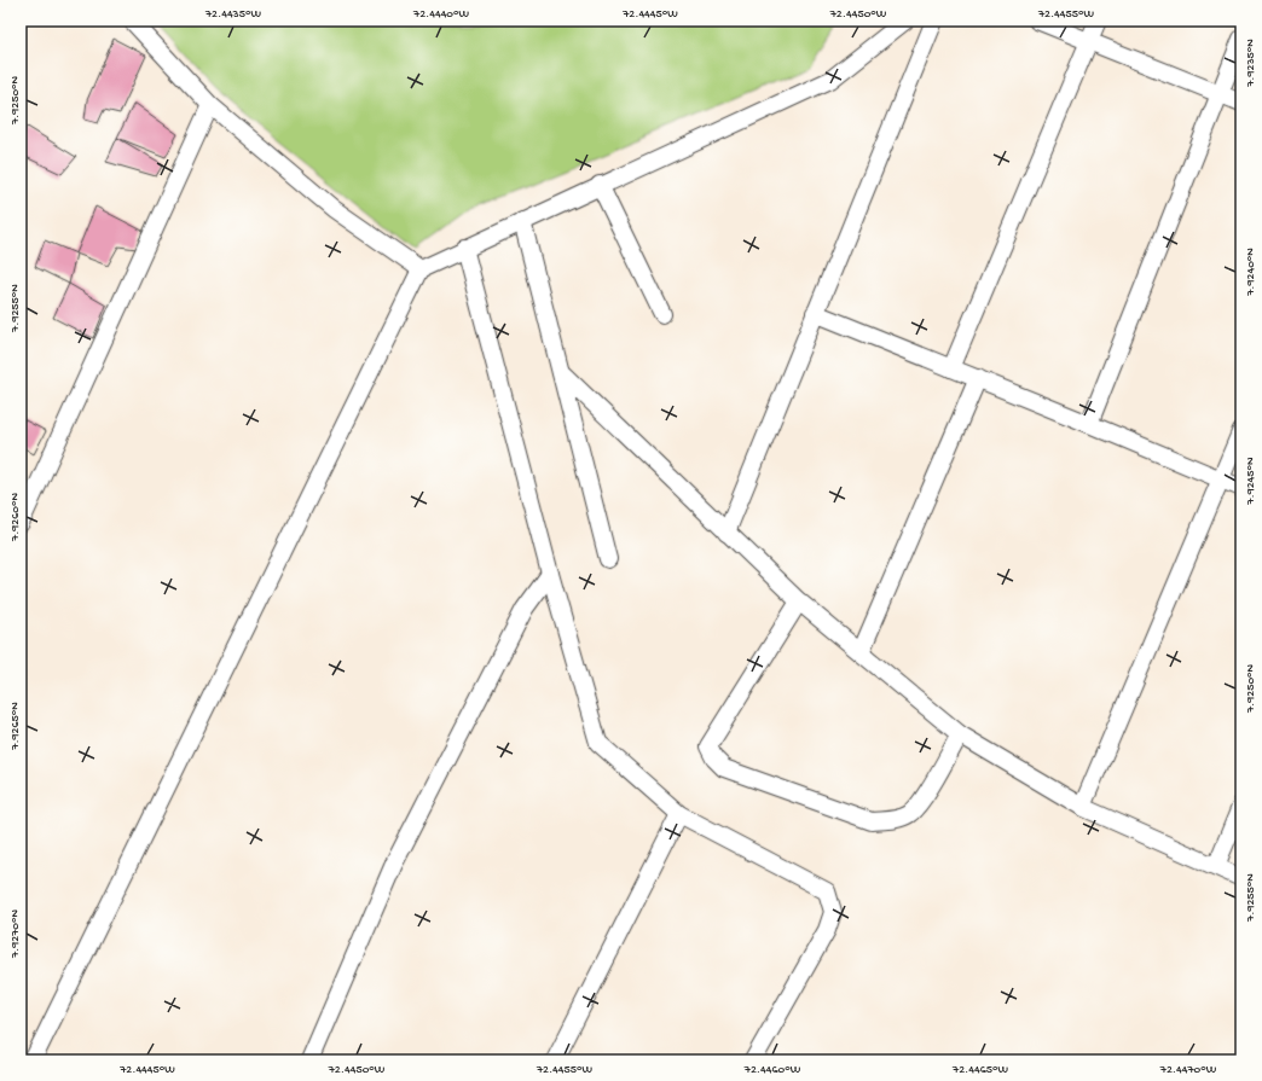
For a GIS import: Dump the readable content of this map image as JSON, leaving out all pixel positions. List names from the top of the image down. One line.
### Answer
{"coordinates":["72.4435°W","72.4440°W","72.4445°W","72.4450°W","72.4455°W","7.9235°N","7.9250°N","7.9240°N","7.9255°N","7.9245°N","7.9260°N","7.9265°N","7.9270°N","72.4460°W","72.4465°W","72.4470°W"]}
